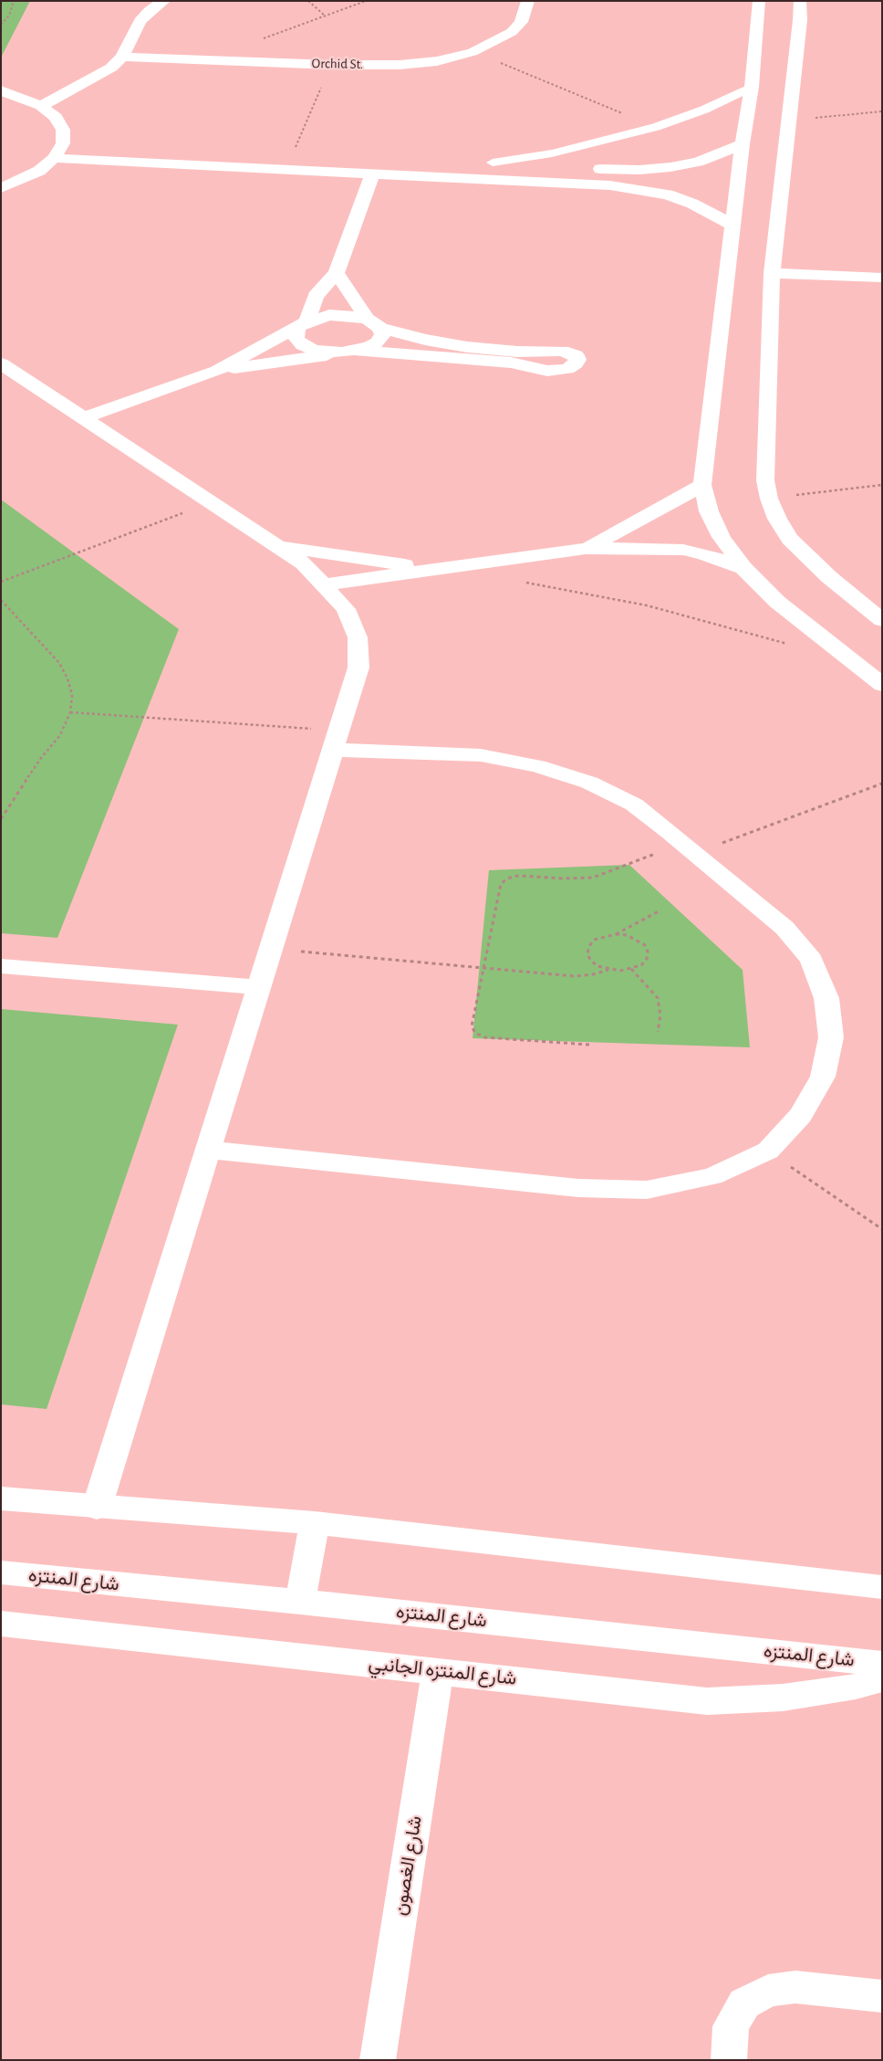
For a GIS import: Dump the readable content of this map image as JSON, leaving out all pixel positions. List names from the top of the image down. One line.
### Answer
{"streets":{"street":["Orchid St.","شارع المنتزه","شارع المنتزه الجانبي","شارع الغصون"]},"crossings":[["شارع المنتزه الجانبي","شارع الغصون"]]}
